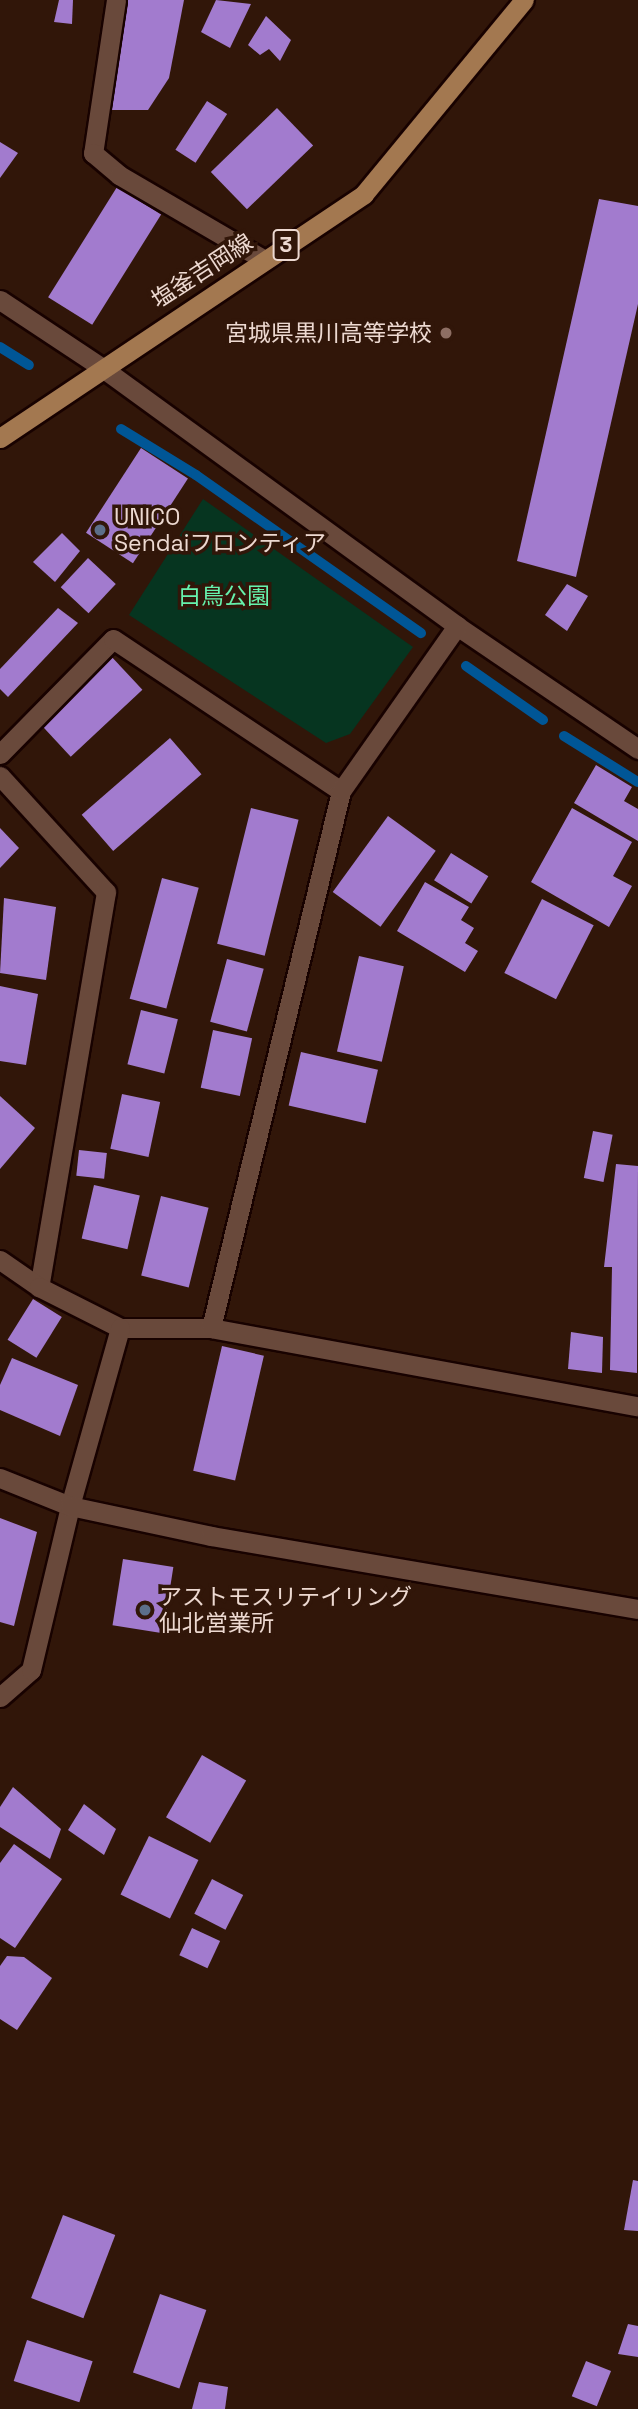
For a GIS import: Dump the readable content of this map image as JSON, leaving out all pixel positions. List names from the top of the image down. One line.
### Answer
{"streets":{"main road":["3","塩釜吉岡線"]},"parks":["白鳥公園"],"places":["宮城県黒川高等学校","UNICO Sendaiフロンティア","アストモスリテイリング 仙北営業所"]}
